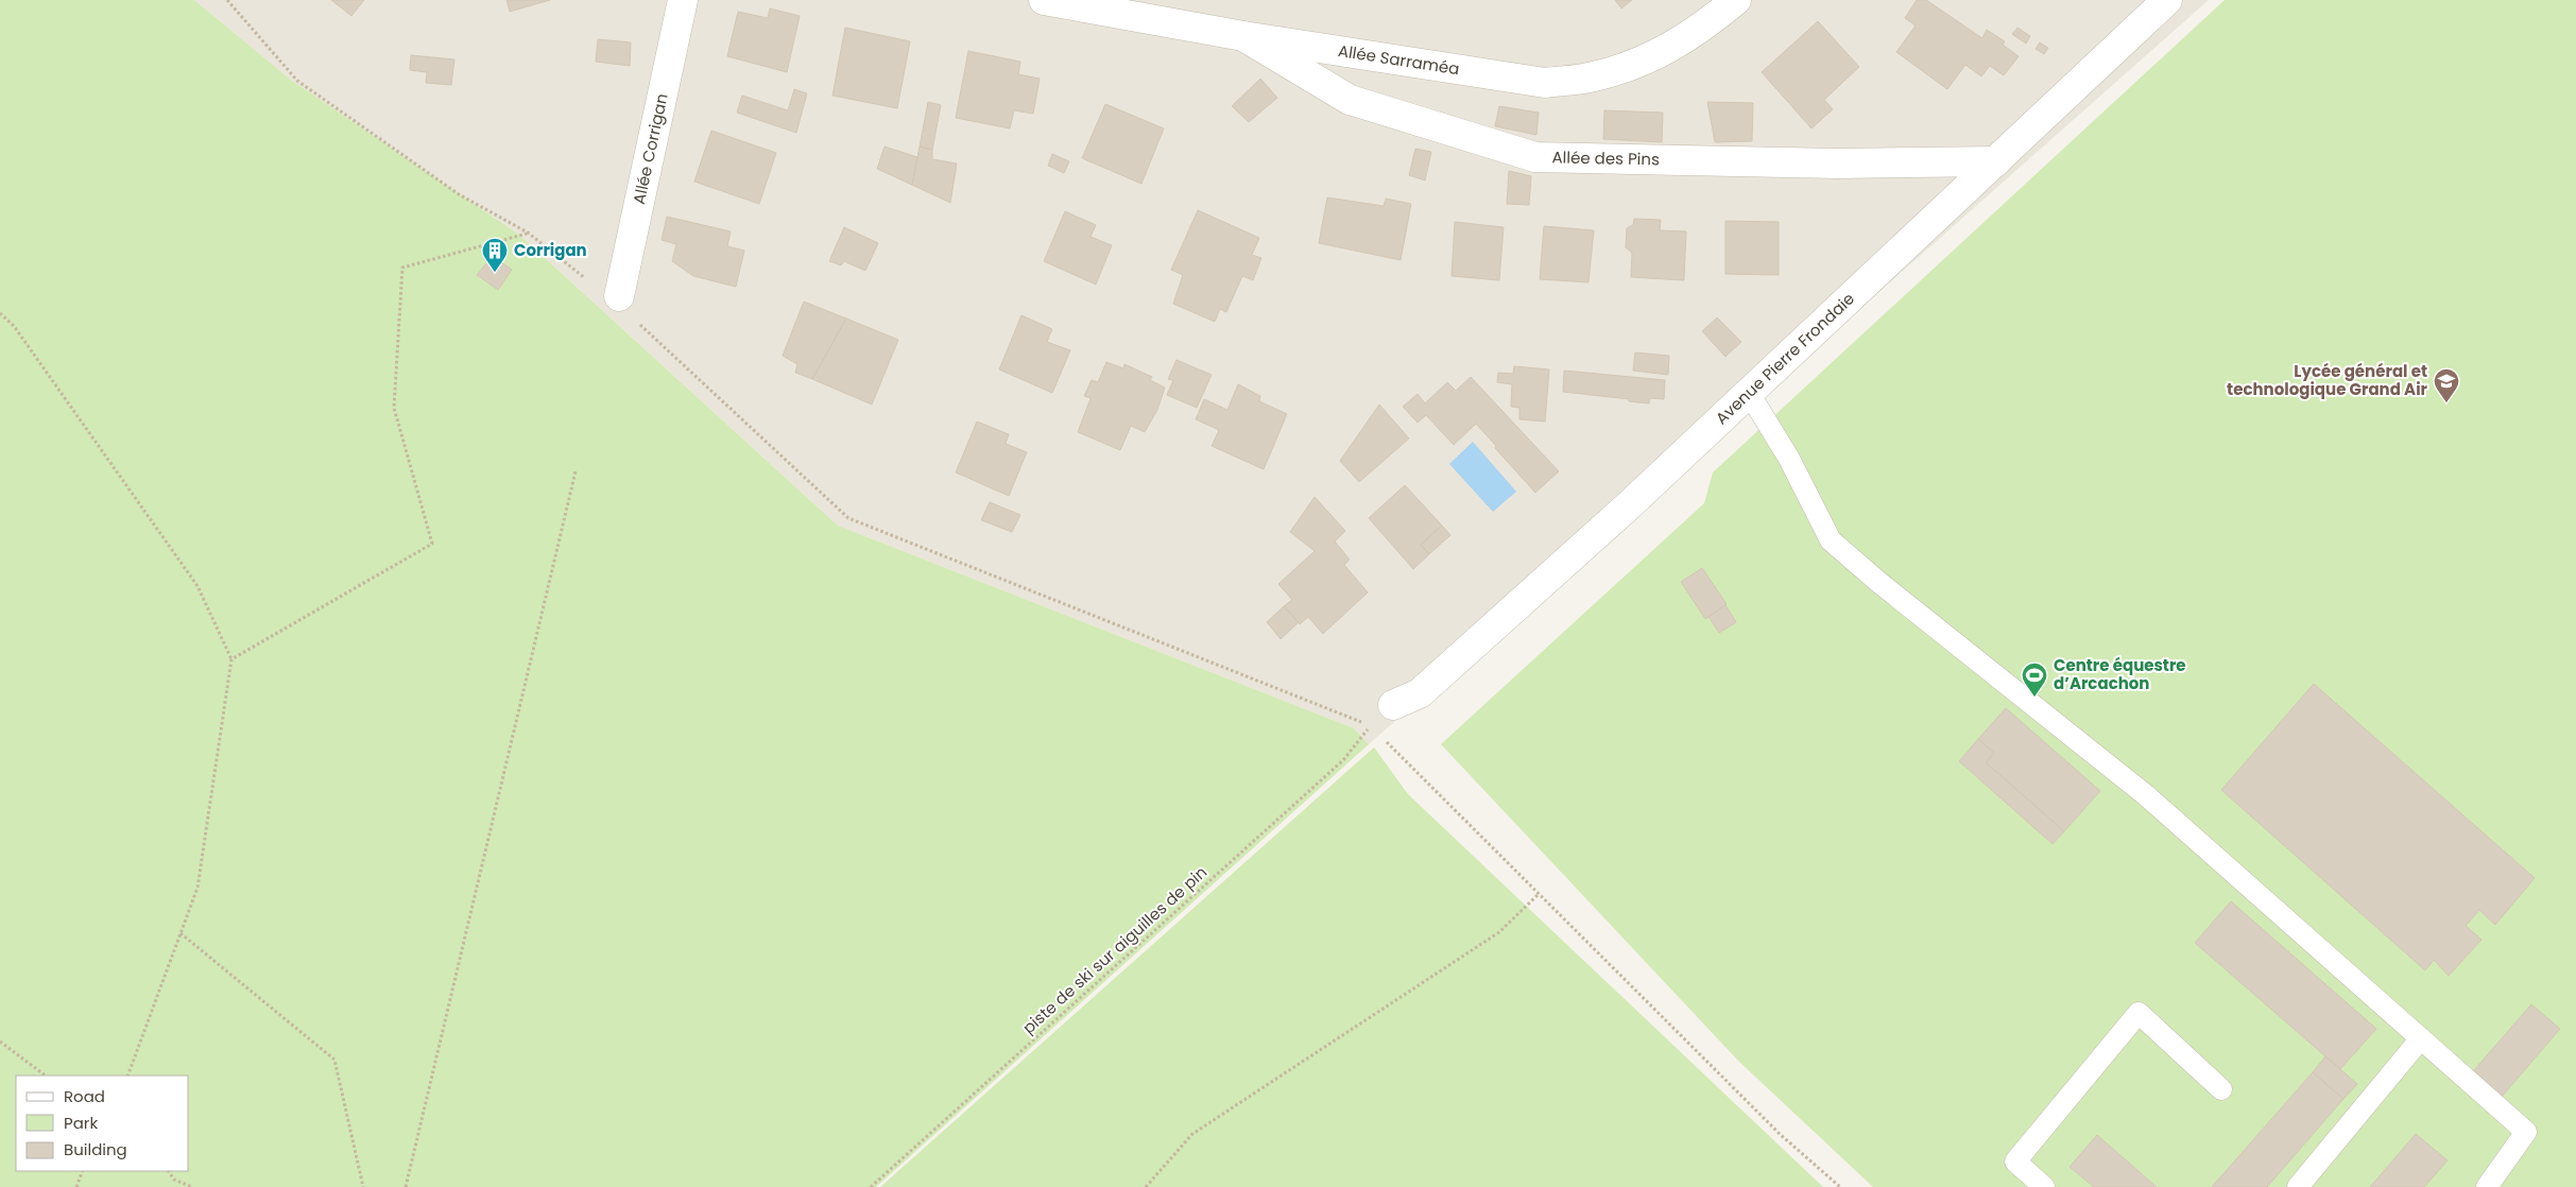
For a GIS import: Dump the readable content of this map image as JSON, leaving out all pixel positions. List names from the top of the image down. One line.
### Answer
{"streets":{"street":["Allée Sarraméa","Allée Corrigan","Allée des Pins","Avenue Pierre Frondaie"],"path":["piste de ski sur aiguilles de pin"]},"crossings":[["Allée Sarraméa","Allée des Pins"],["Allée Corrigan","piste de ski sur aiguilles de pin"],["Allée des Pins","Avenue Pierre Frondaie"]],"places":{"building":["Corrigan"],"school or university":["Lycée général et technologique Grand Air"],"sports":["Centre équestre d’Arcachon"]},"legend":["Road","Park","Building"]}
